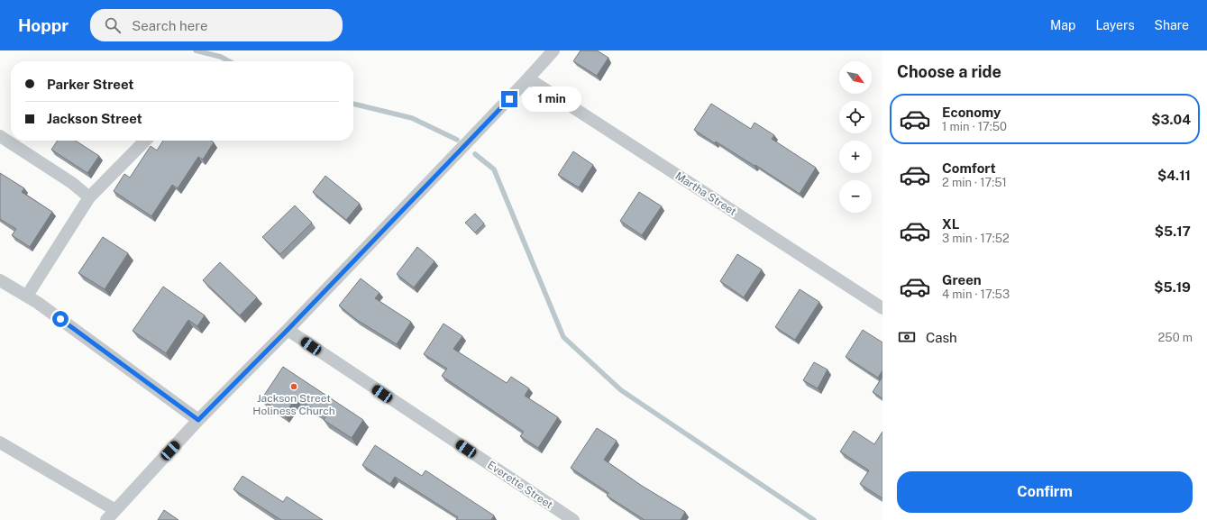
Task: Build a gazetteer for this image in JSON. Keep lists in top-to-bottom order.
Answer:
{
  "streets": {
    "street": ["Martha Street", "Everette Street"]
  },
  "places": ["Jackson Street Holiness Church"],
  "north": "bottom right",
  "page": {
    "header": "Hoppr",
    "search": "Search here",
    "nav": ["Map", "Layers", "Share"],
    "heading": "Choose a ride",
    "map_buttons": ["+", "−"],
    "banner": ["Parker Street", "Jackson Street"],
    "bubble": "1 min",
    "list": [
      {
        "name": "Economy",
        "note": "1 min · 17:50",
        "value": "$3.04"
      },
      {
        "name": "Comfort",
        "note": "2 min · 17:51",
        "value": "$4.11"
      },
      {
        "name": "XL",
        "note": "3 min · 17:52",
        "value": "$5.17"
      },
      {
        "name": "Green",
        "note": "4 min · 17:53",
        "value": "$5.19"
      }
    ],
    "pay": ["Cash", "250 m"],
    "buttons": "Confirm"
  }
}
